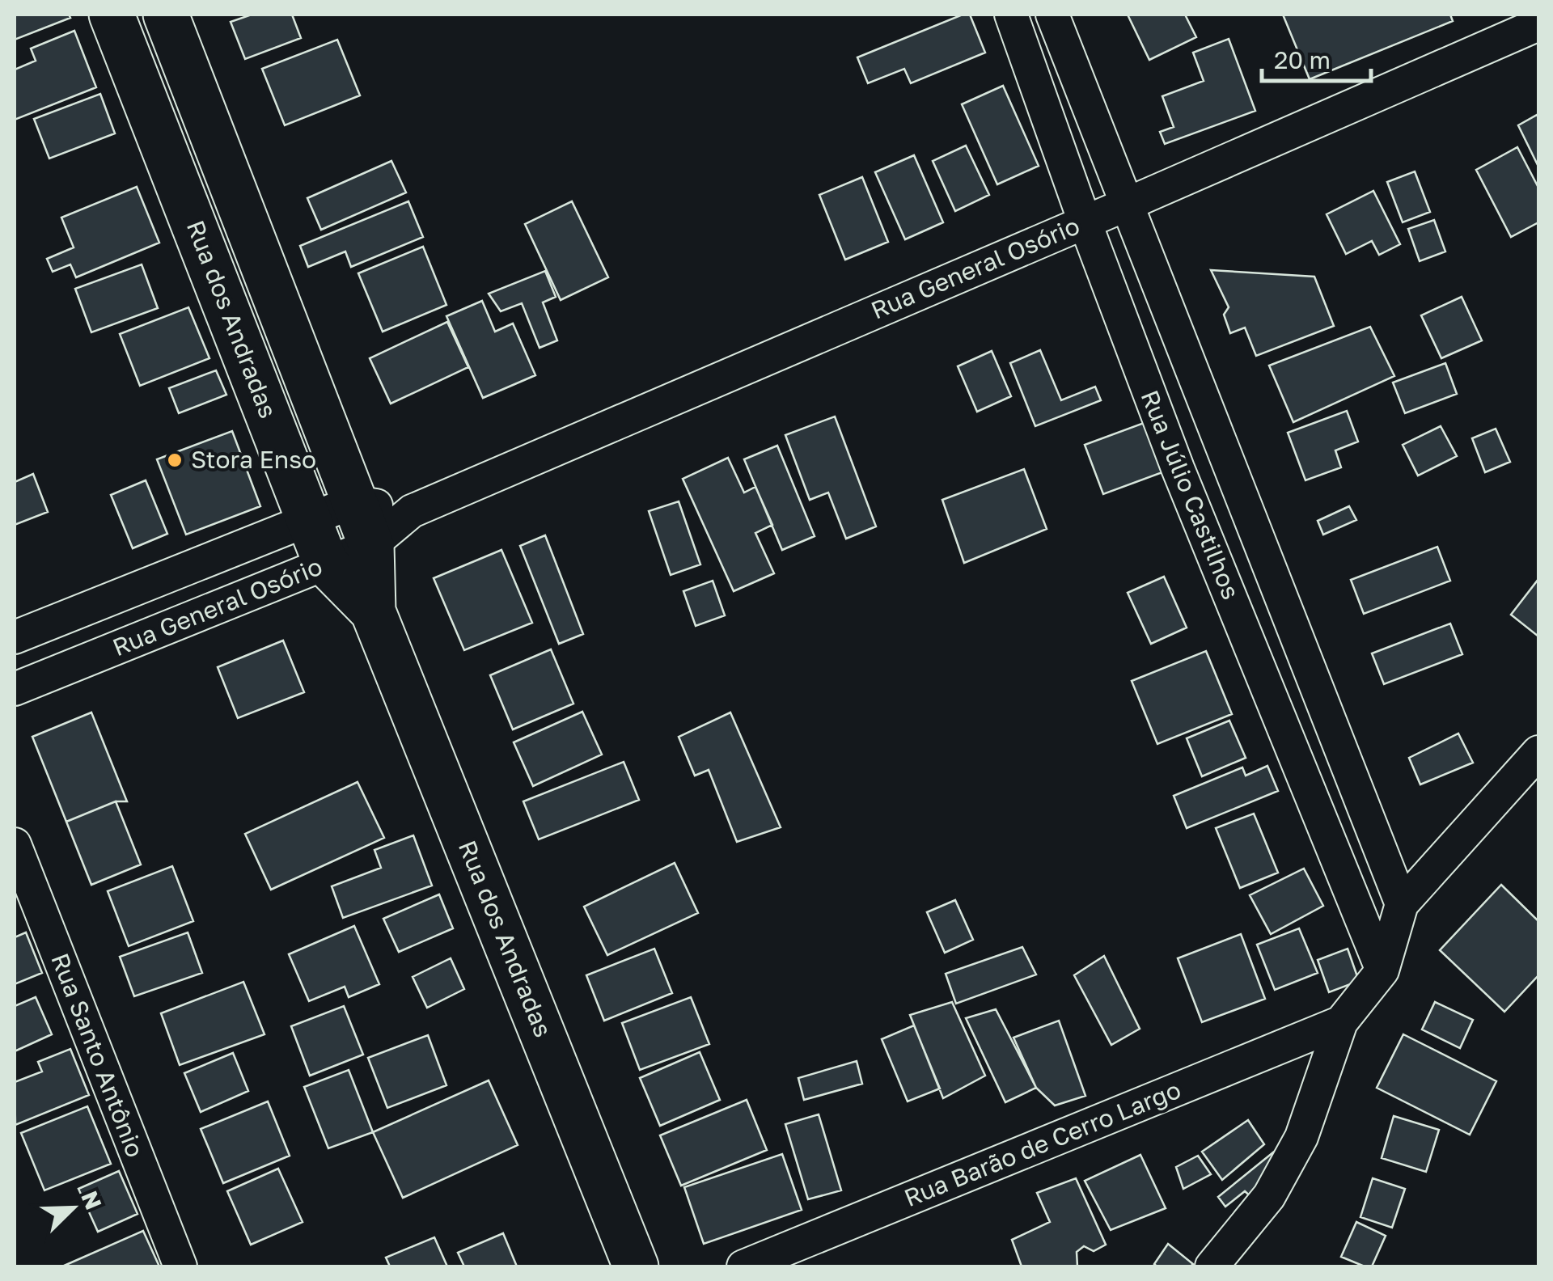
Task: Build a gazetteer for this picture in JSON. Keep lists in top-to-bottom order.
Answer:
{
  "streets": {
    "street": [
      "Rua General Osório",
      "Rua dos Andradas",
      "Rua Júlio Castilhos",
      "Rua Santo Antônio",
      "Rua Barão de Cerro Largo"
    ]
  },
  "crossings": [
    ["Rua General Osório", "Rua dos Andradas"],
    ["Rua General Osório", "Rua Júlio Castilhos"]
  ],
  "places": ["Stora Enso"],
  "scale_bar": "20 m",
  "north": "top right"
}
